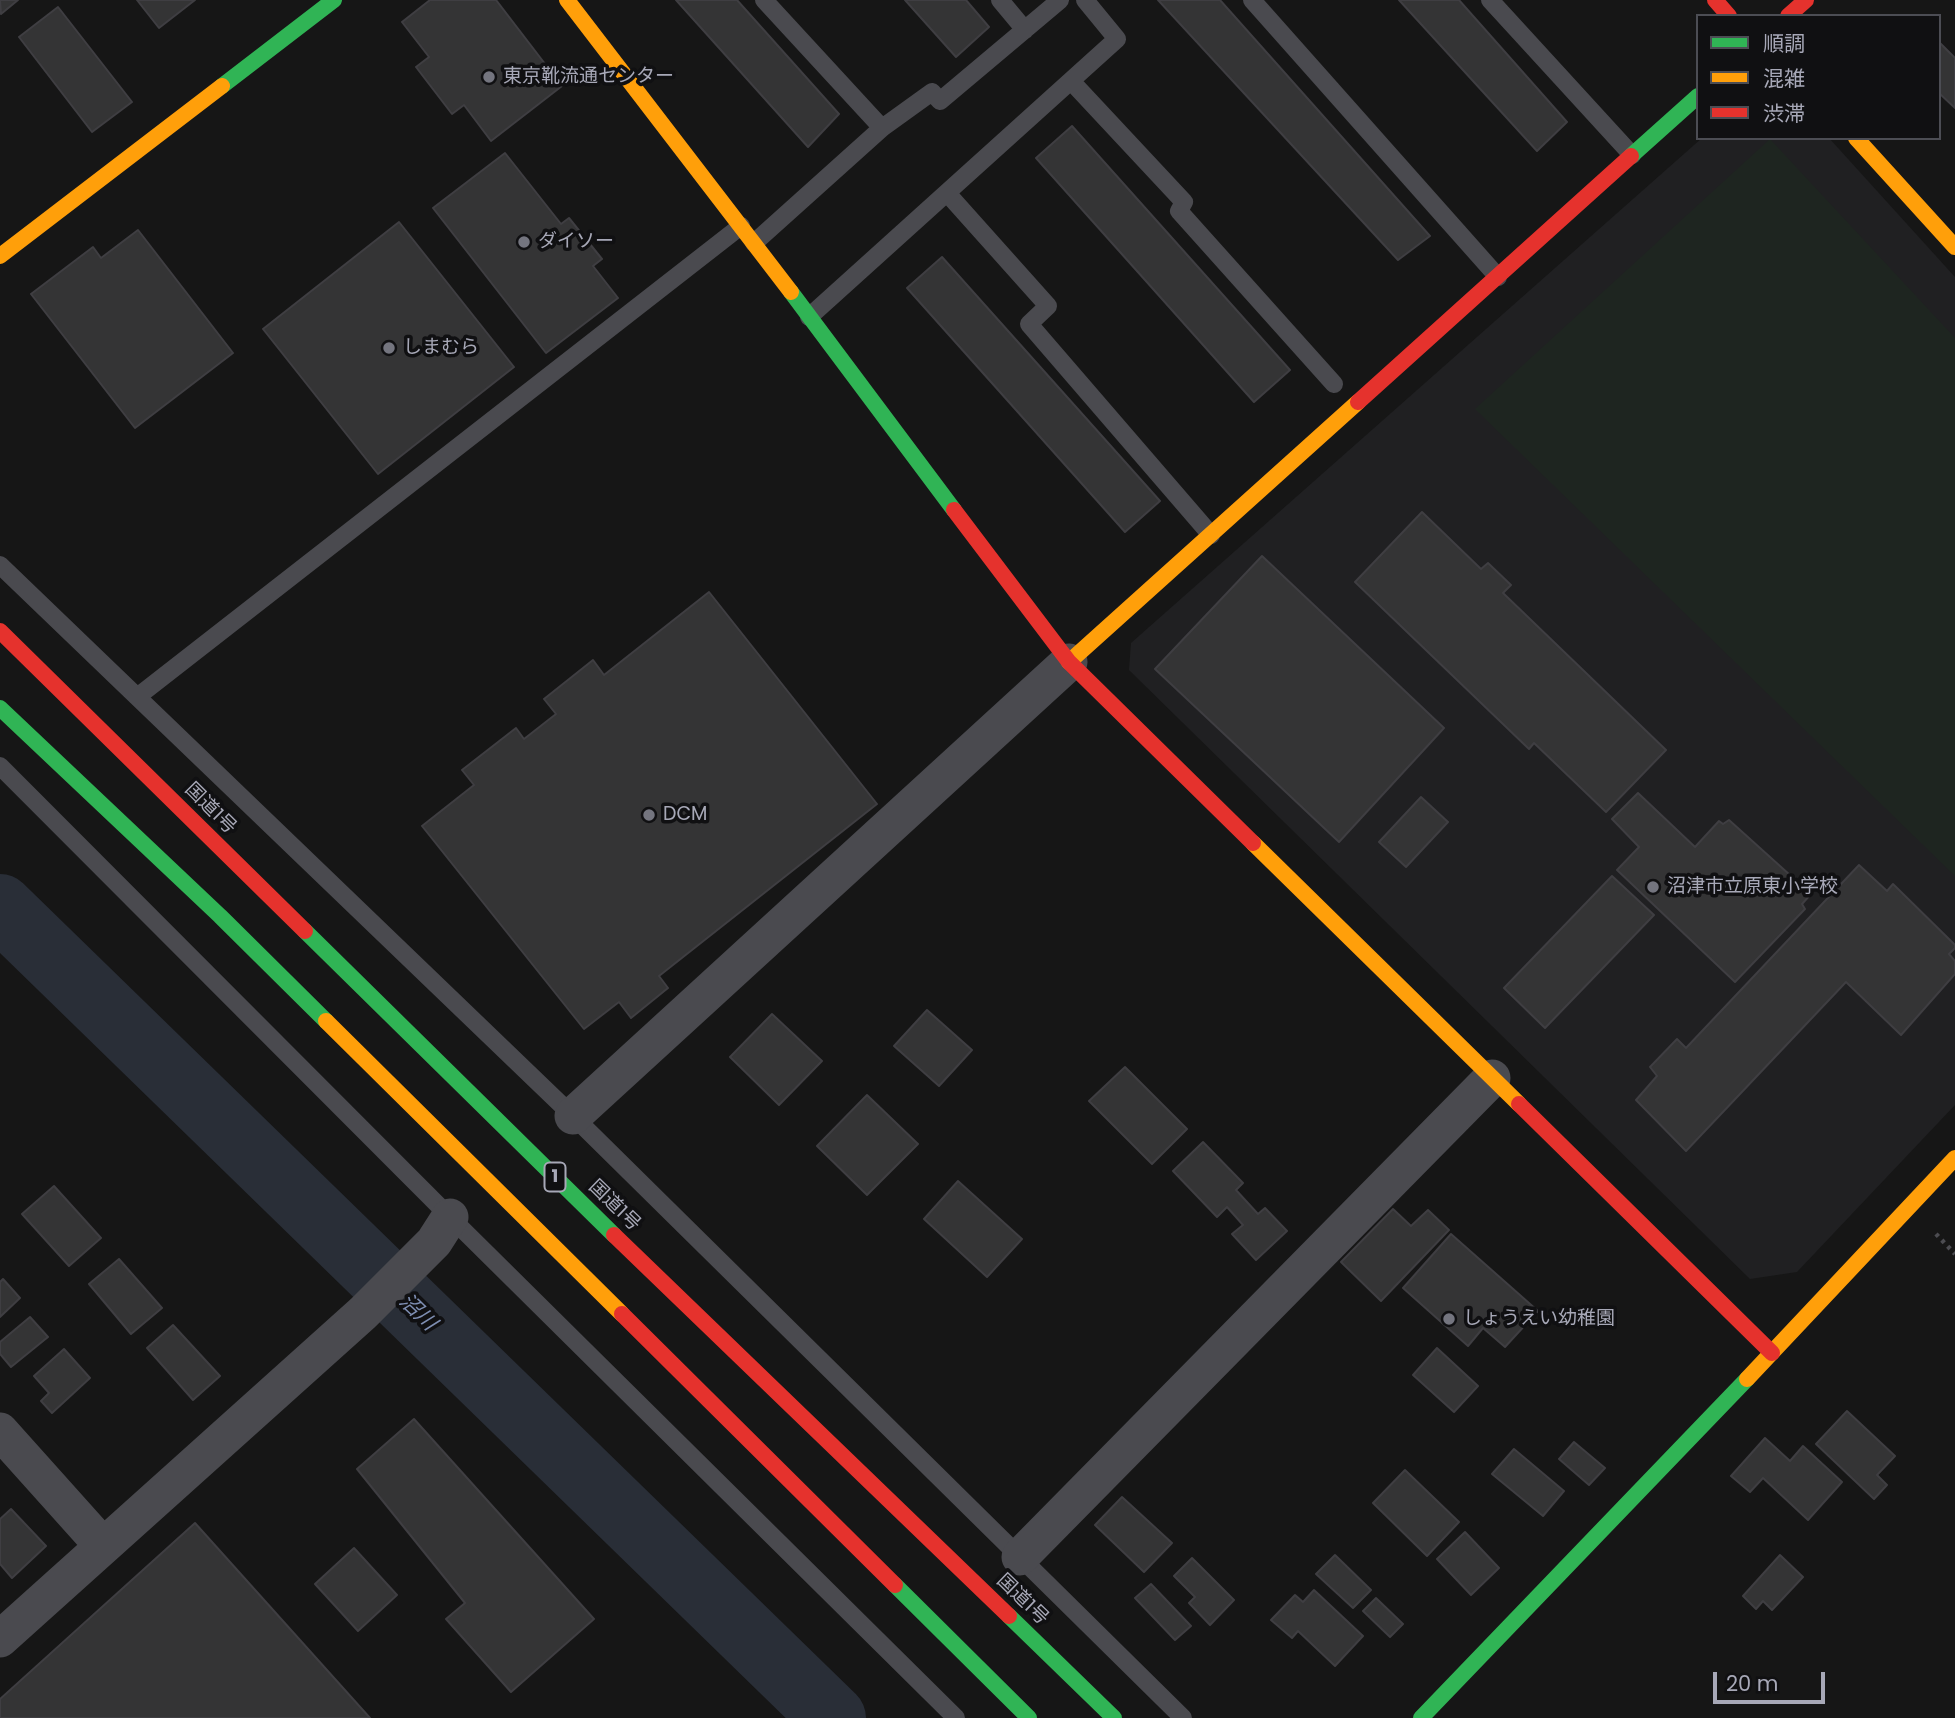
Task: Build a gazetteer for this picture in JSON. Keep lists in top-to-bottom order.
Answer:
{
  "streets": {
    "main road": ["国道1号", "1"]
  },
  "water": ["沼川"],
  "places": [
    "東京靴流通センター",
    "ダイソー",
    "しまむら",
    "DCM",
    "沼津市立原東小学校",
    "しょうえい幼稚園"
  ],
  "legend": ["順調", "混雑", "渋滞"],
  "scale_bar": "20 m"
}
